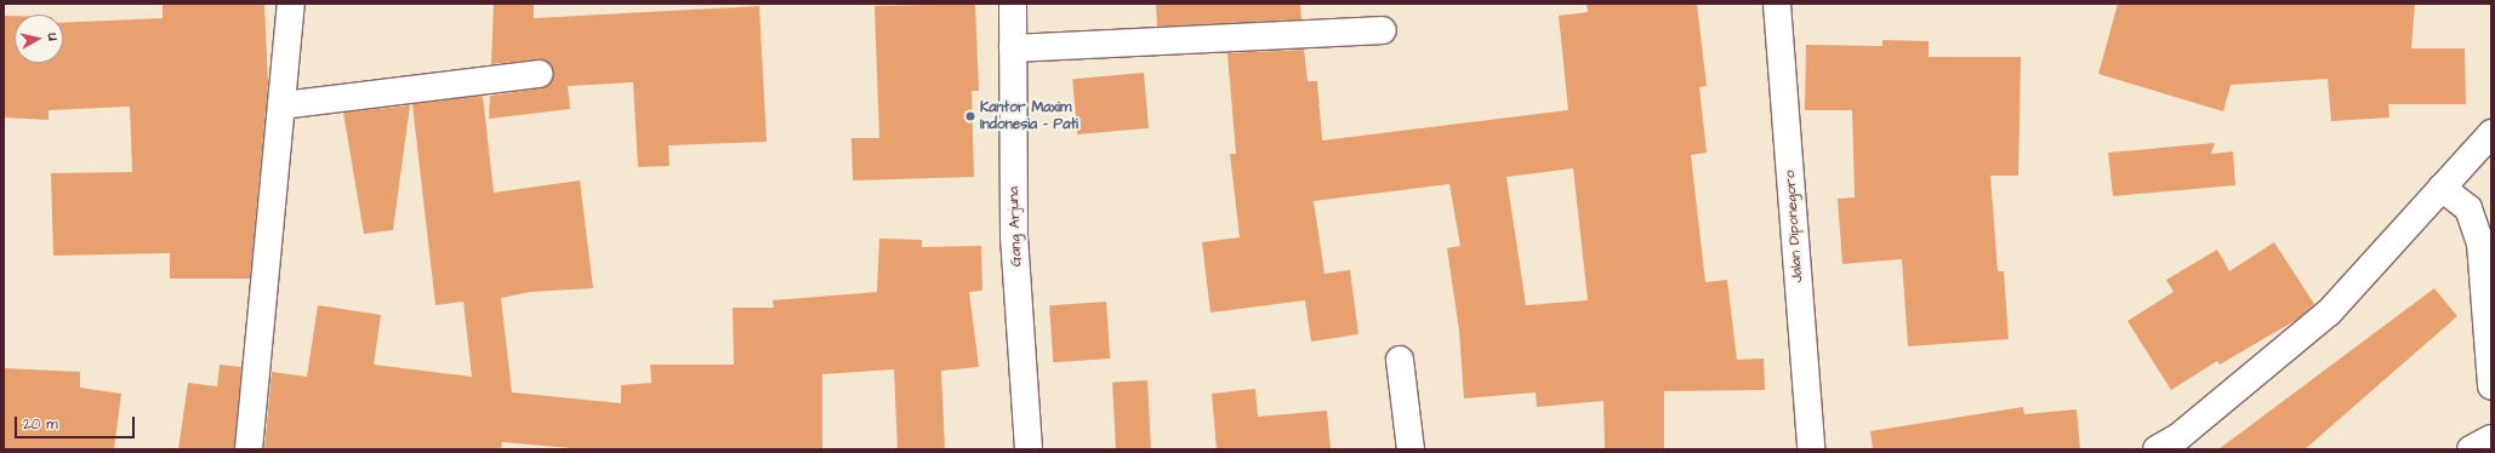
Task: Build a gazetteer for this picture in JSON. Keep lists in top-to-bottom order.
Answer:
{
  "streets": {
    "street": ["Gang Arjuna", "Jalan Diponegoro"]
  },
  "places": ["Kantor Maxim Indonesia - Pati"],
  "scale_bar": "20 m",
  "north": "right"
}
